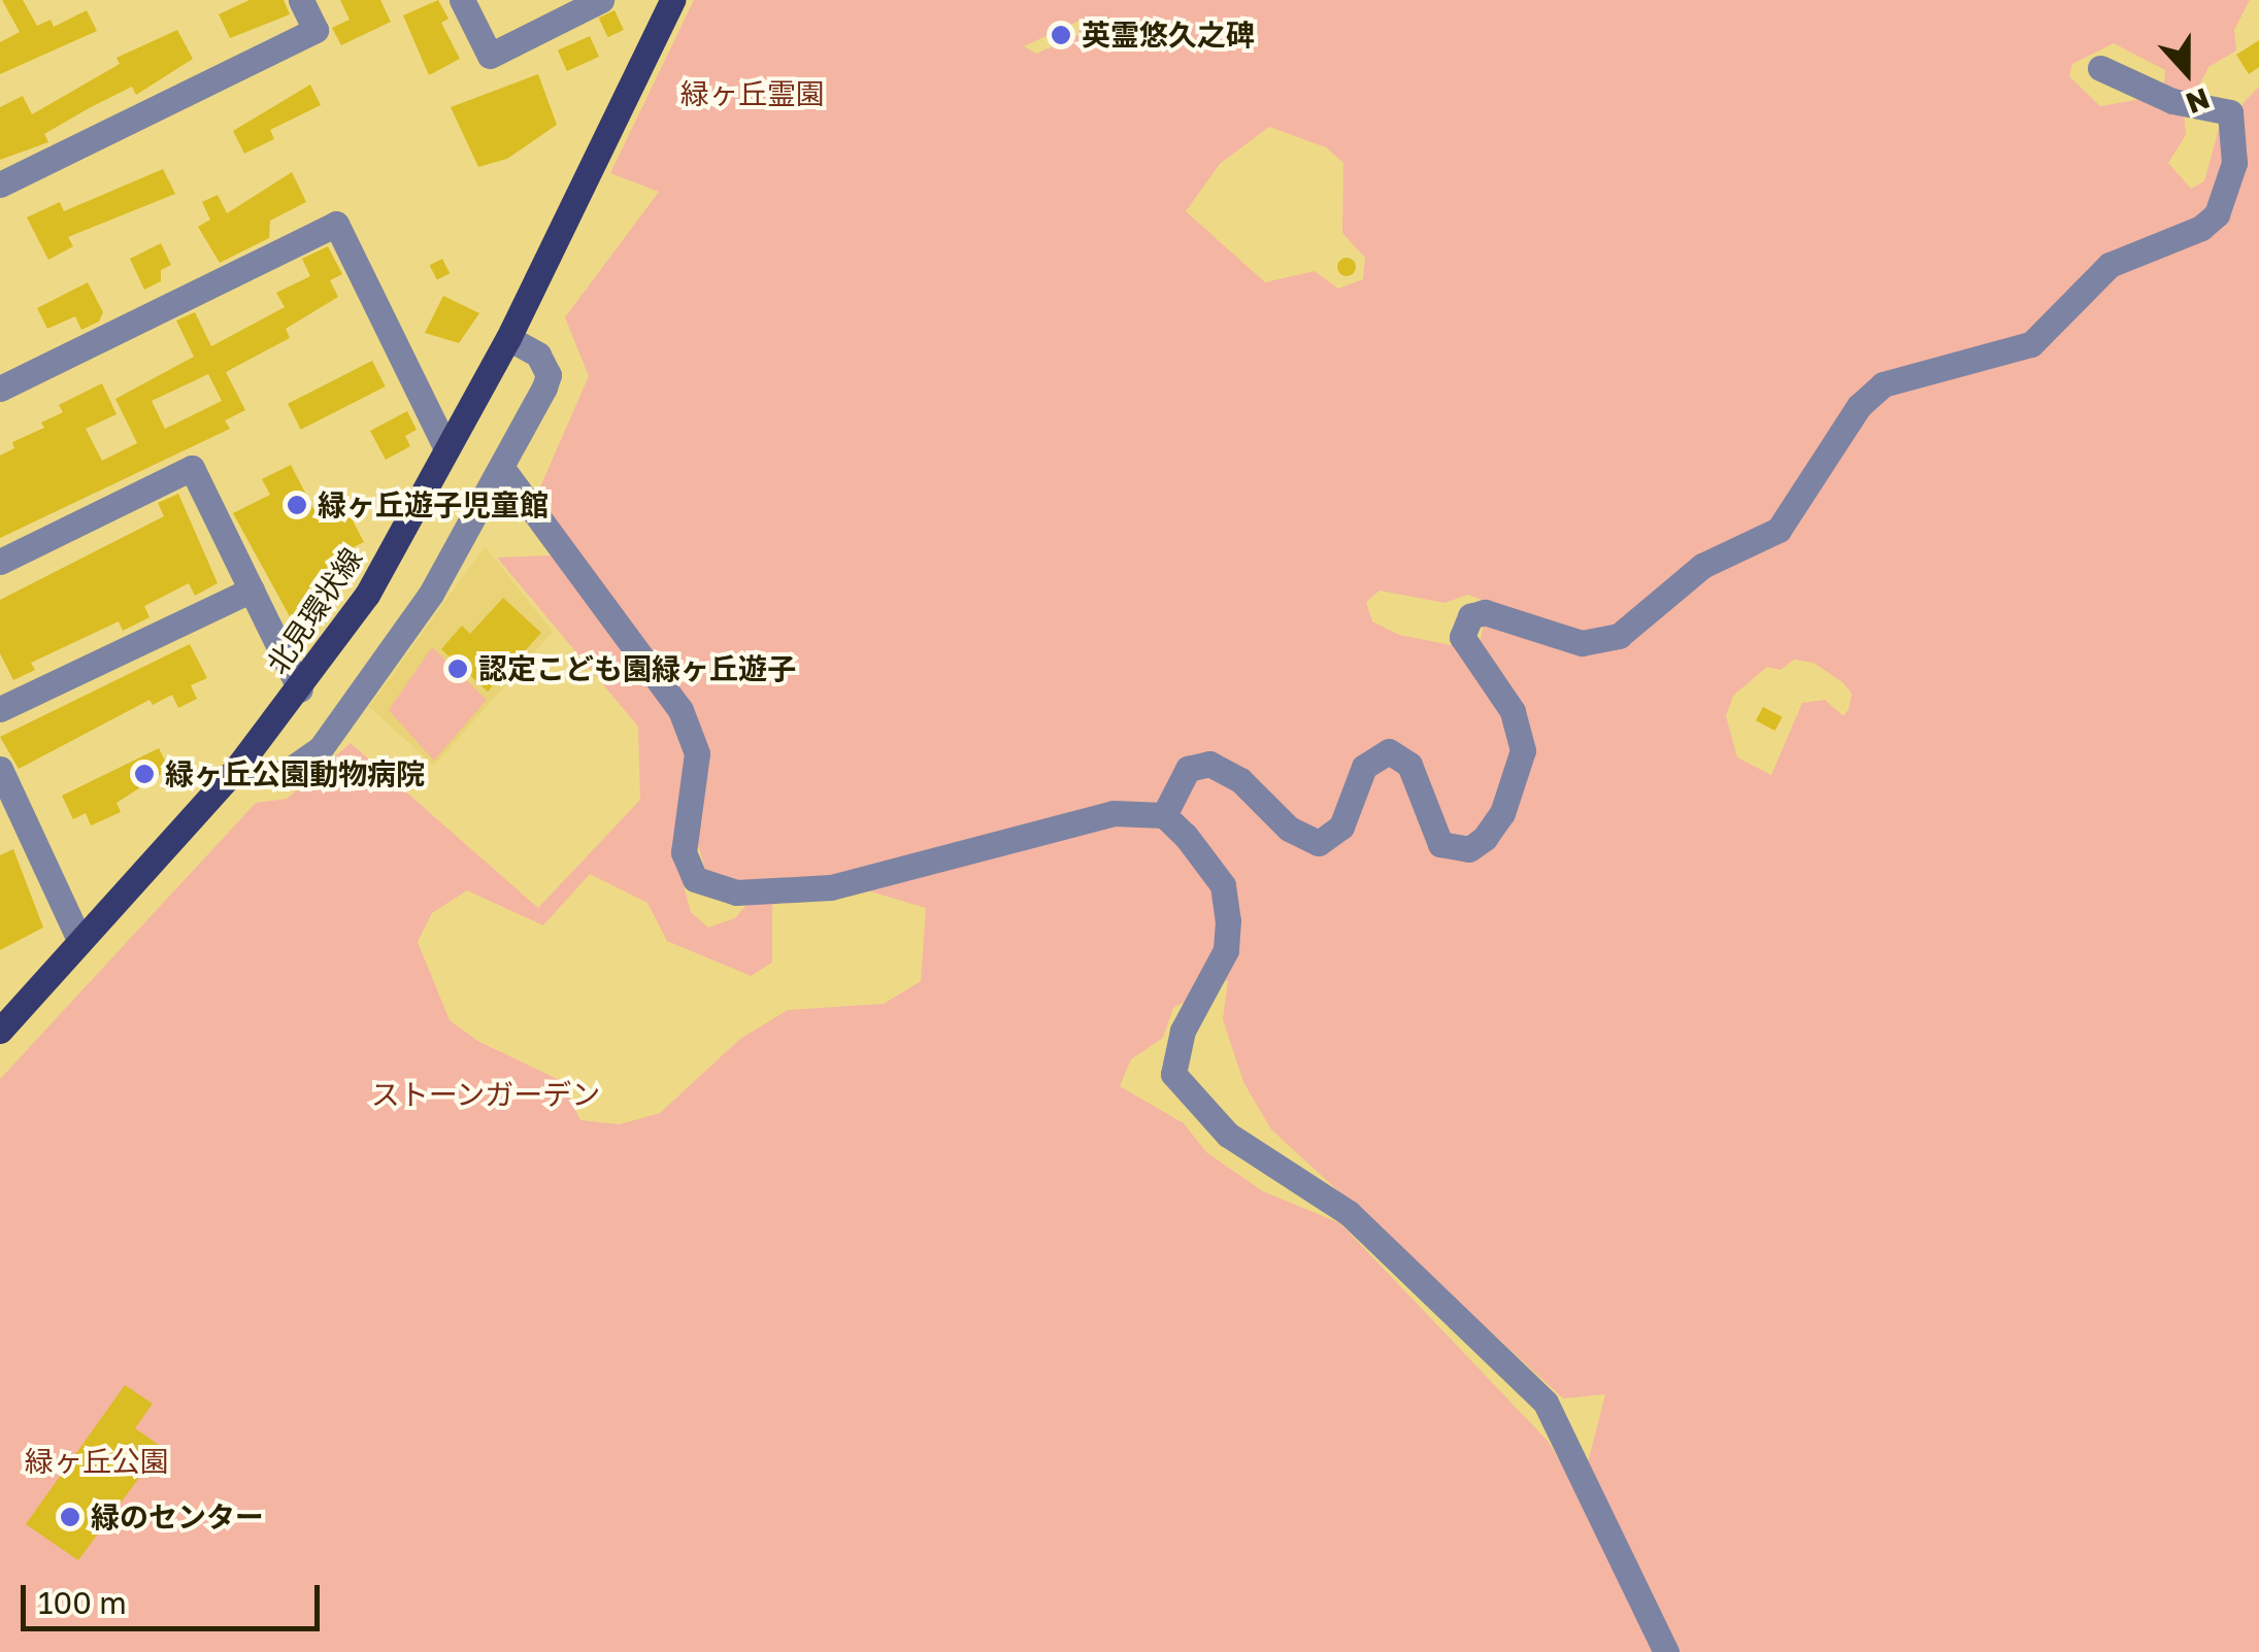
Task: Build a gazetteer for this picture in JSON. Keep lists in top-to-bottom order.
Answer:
{
  "streets": {
    "main road": ["北見環状線"]
  },
  "parks": ["緑ヶ丘霊園", "ストーンガーデン", "緑ヶ丘公園"],
  "places": [
    "英霊悠久之碑",
    "緑ヶ丘遊子児童館",
    "認定こども園緑ヶ丘遊子",
    "緑ヶ丘公園動物病院",
    "緑のセンター"
  ],
  "scale_bar": "100 m",
  "north": "bottom"
}
